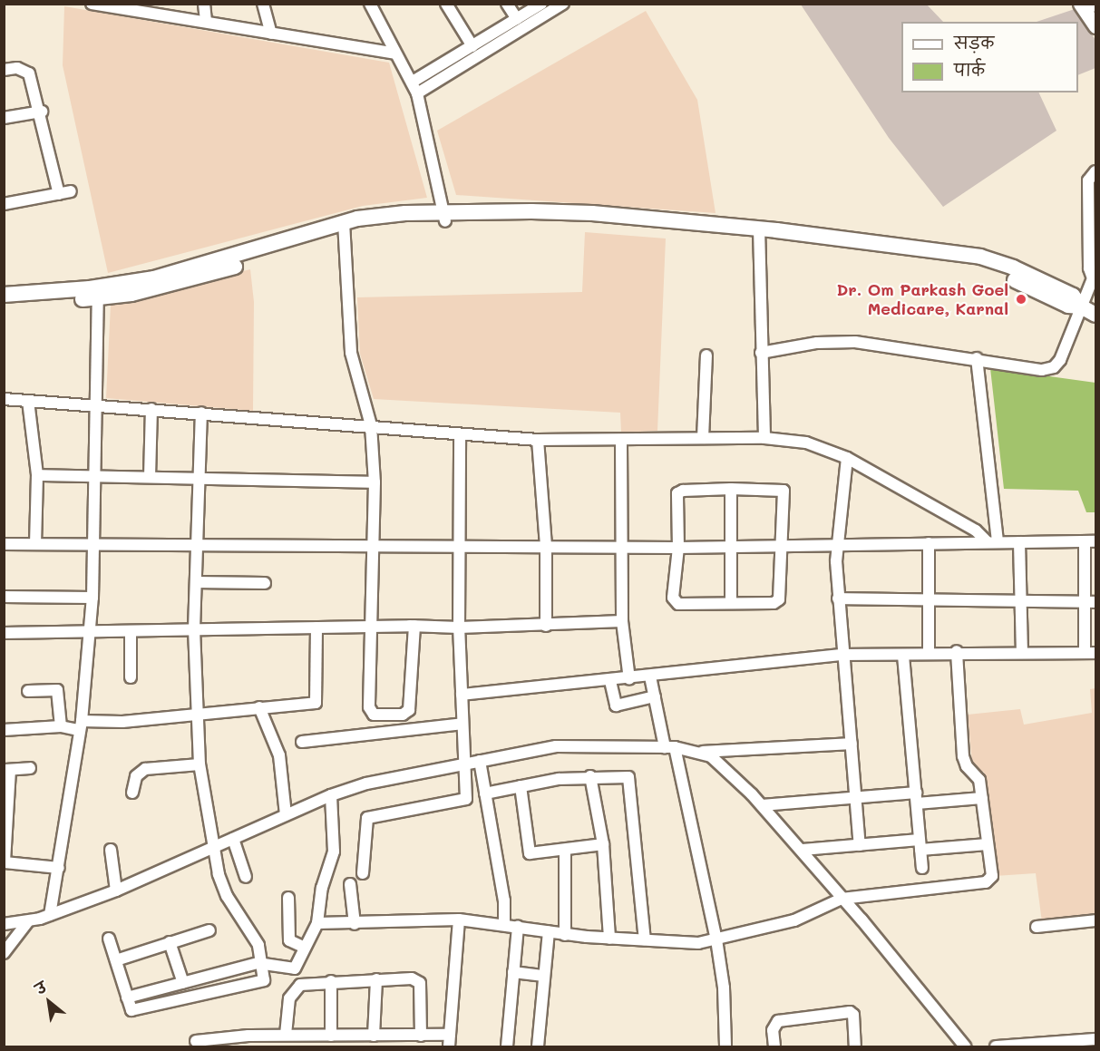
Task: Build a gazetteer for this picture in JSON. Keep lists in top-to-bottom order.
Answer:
{
  "places": ["Dr. Om Parkash Goel Medicare, Karnal"],
  "legend": ["सड़क", "पार्क"],
  "north": "top left"
}
